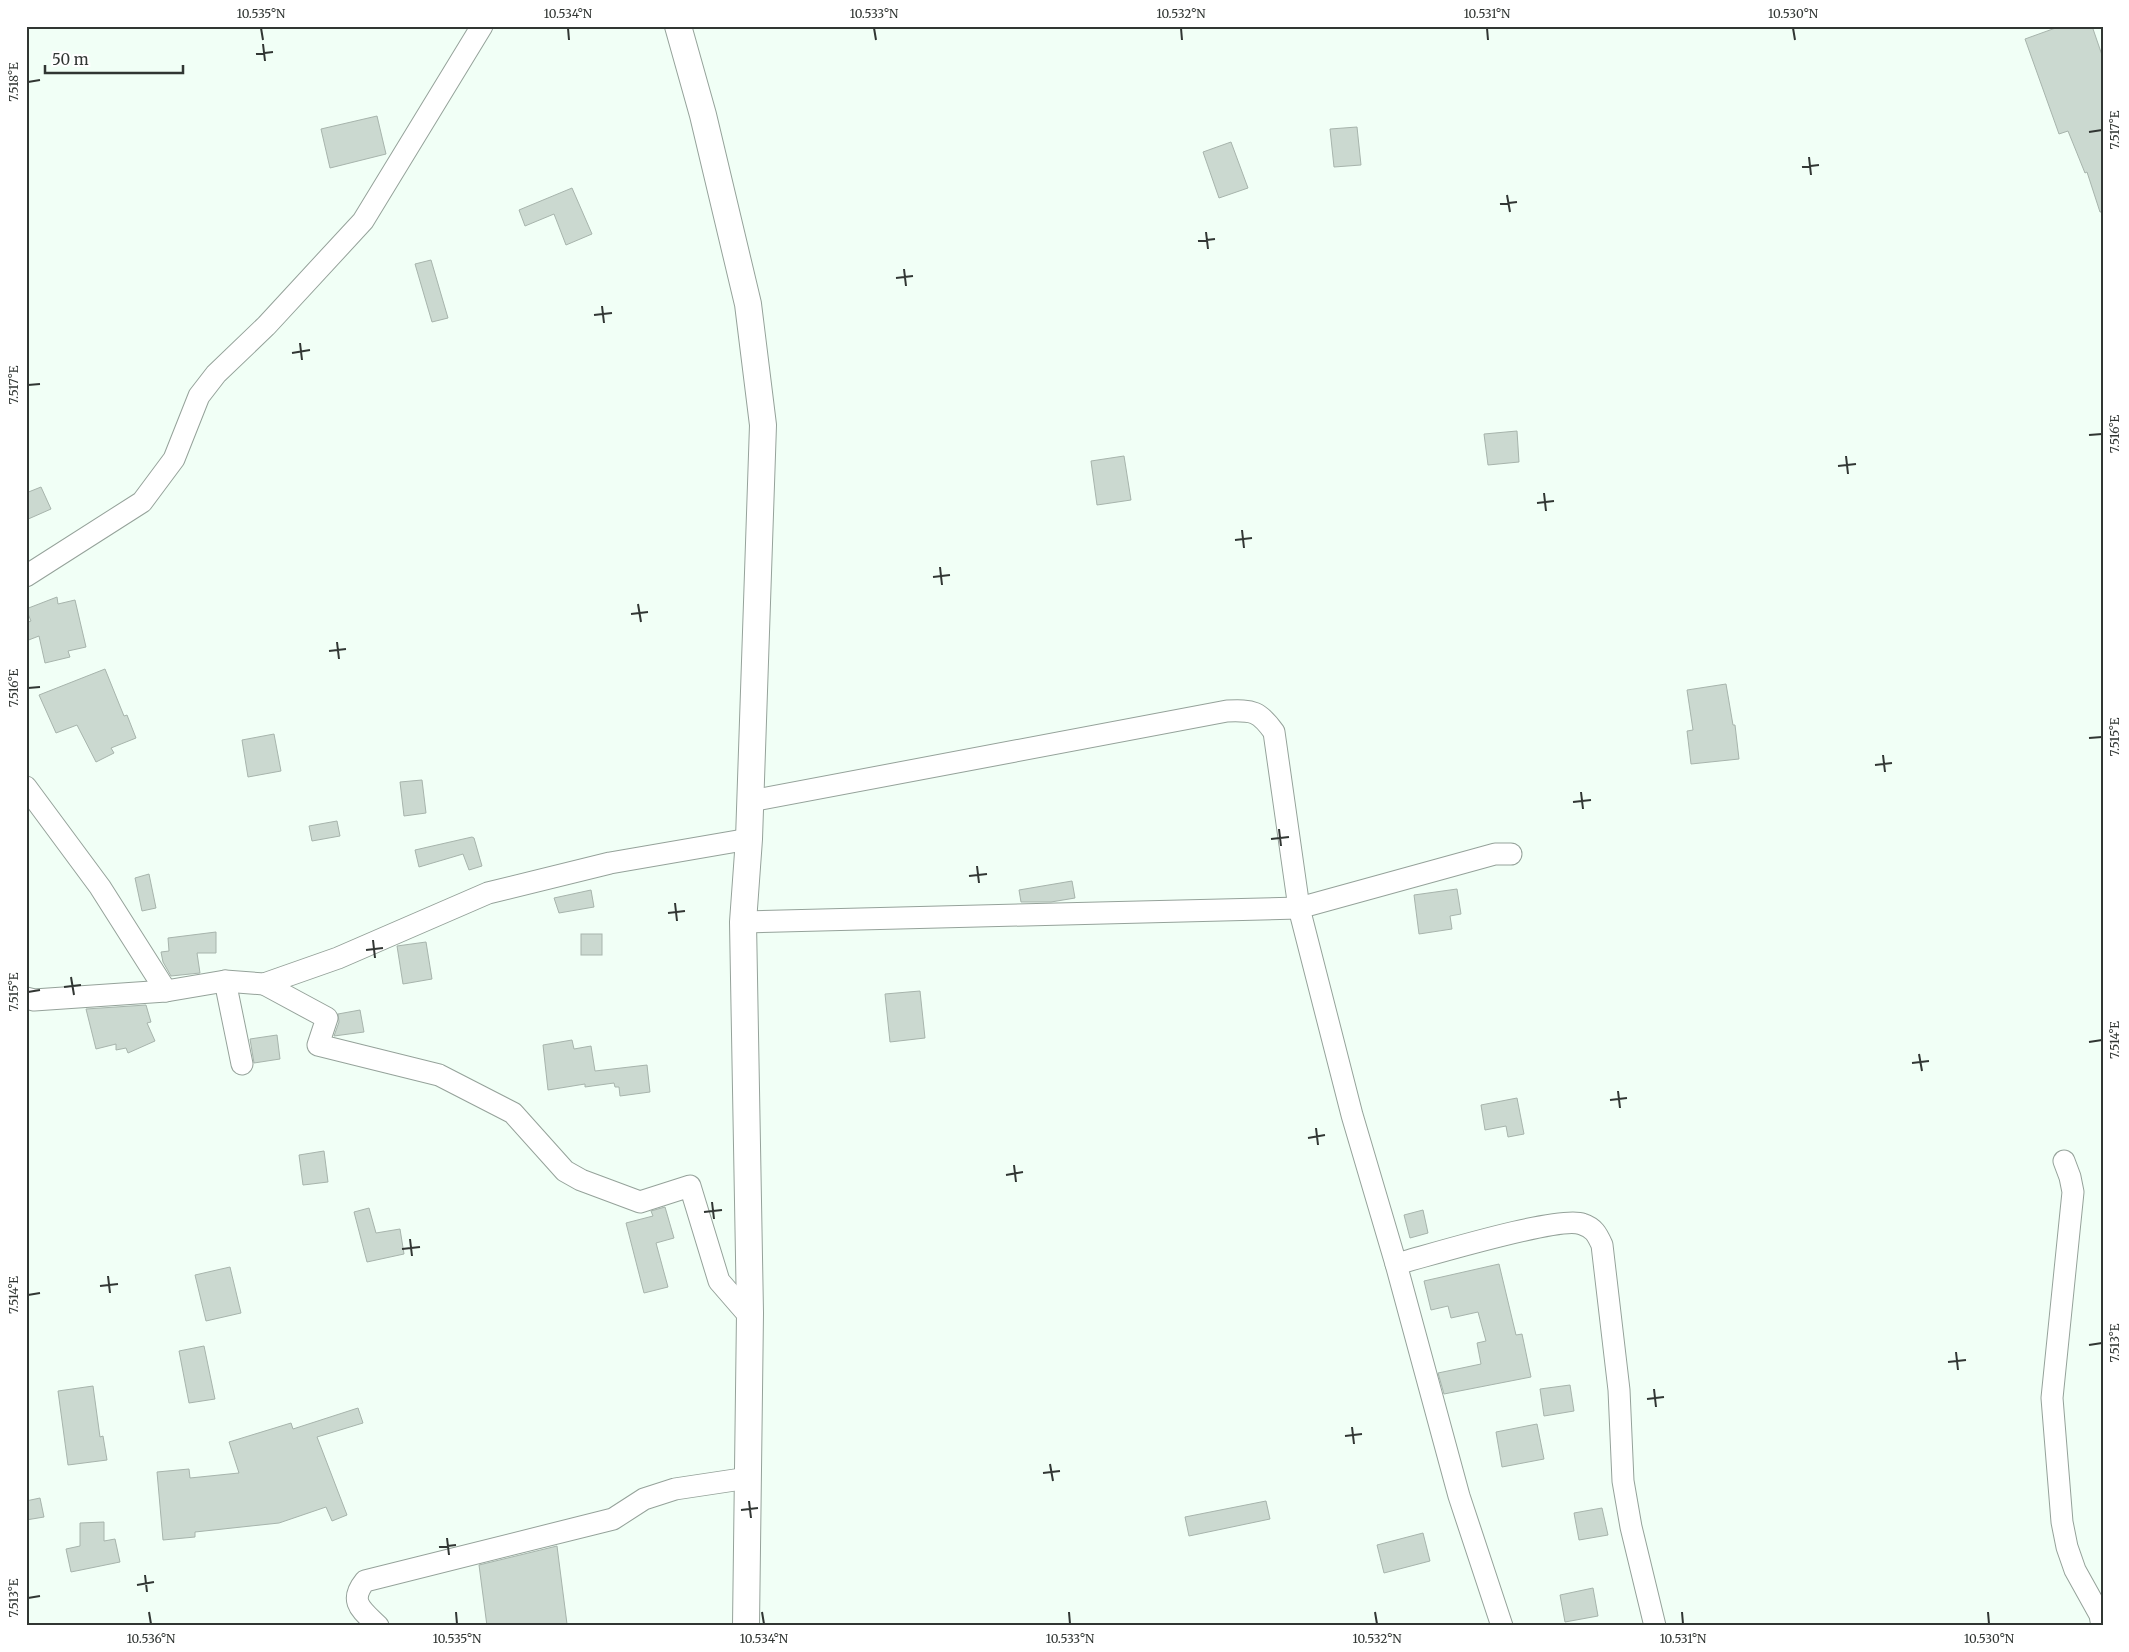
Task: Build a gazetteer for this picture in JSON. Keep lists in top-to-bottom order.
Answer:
{
  "scale_bar": "50 m",
  "coordinates": [
    "10.535°N",
    "10.534°N",
    "10.533°N",
    "10.532°N",
    "10.531°N",
    "10.530°N",
    "7.518°E",
    "7.517°E",
    "7.516°E",
    "7.515°E",
    "7.514°E",
    "7.513°E",
    "10.536°N"
  ]
}
